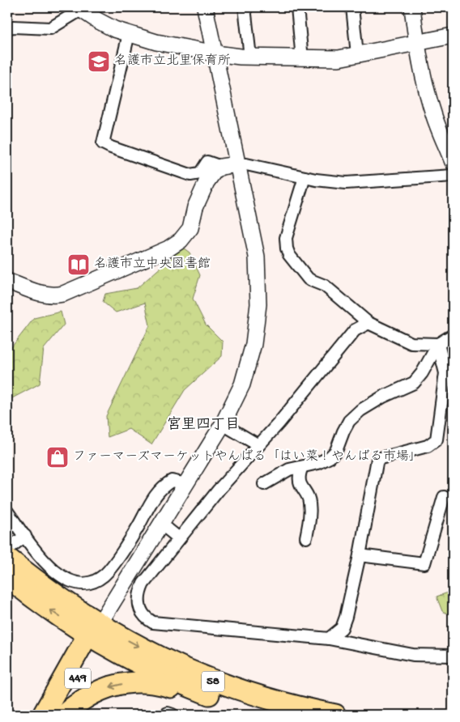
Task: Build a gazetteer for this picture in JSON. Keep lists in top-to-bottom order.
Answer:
{
  "streets": {
    "highway": ["449", "58"]
  },
  "crossings": [
    ["449", "58"]
  ],
  "districts": ["宮里四丁目"],
  "places": {
    "school or university": ["名護市立北里保育所"],
    "library": ["名護市立中央図書館"],
    "shop": ["ファーマーズマーケットやんばる「はい菜！やんばる市場」"]
  }
}
